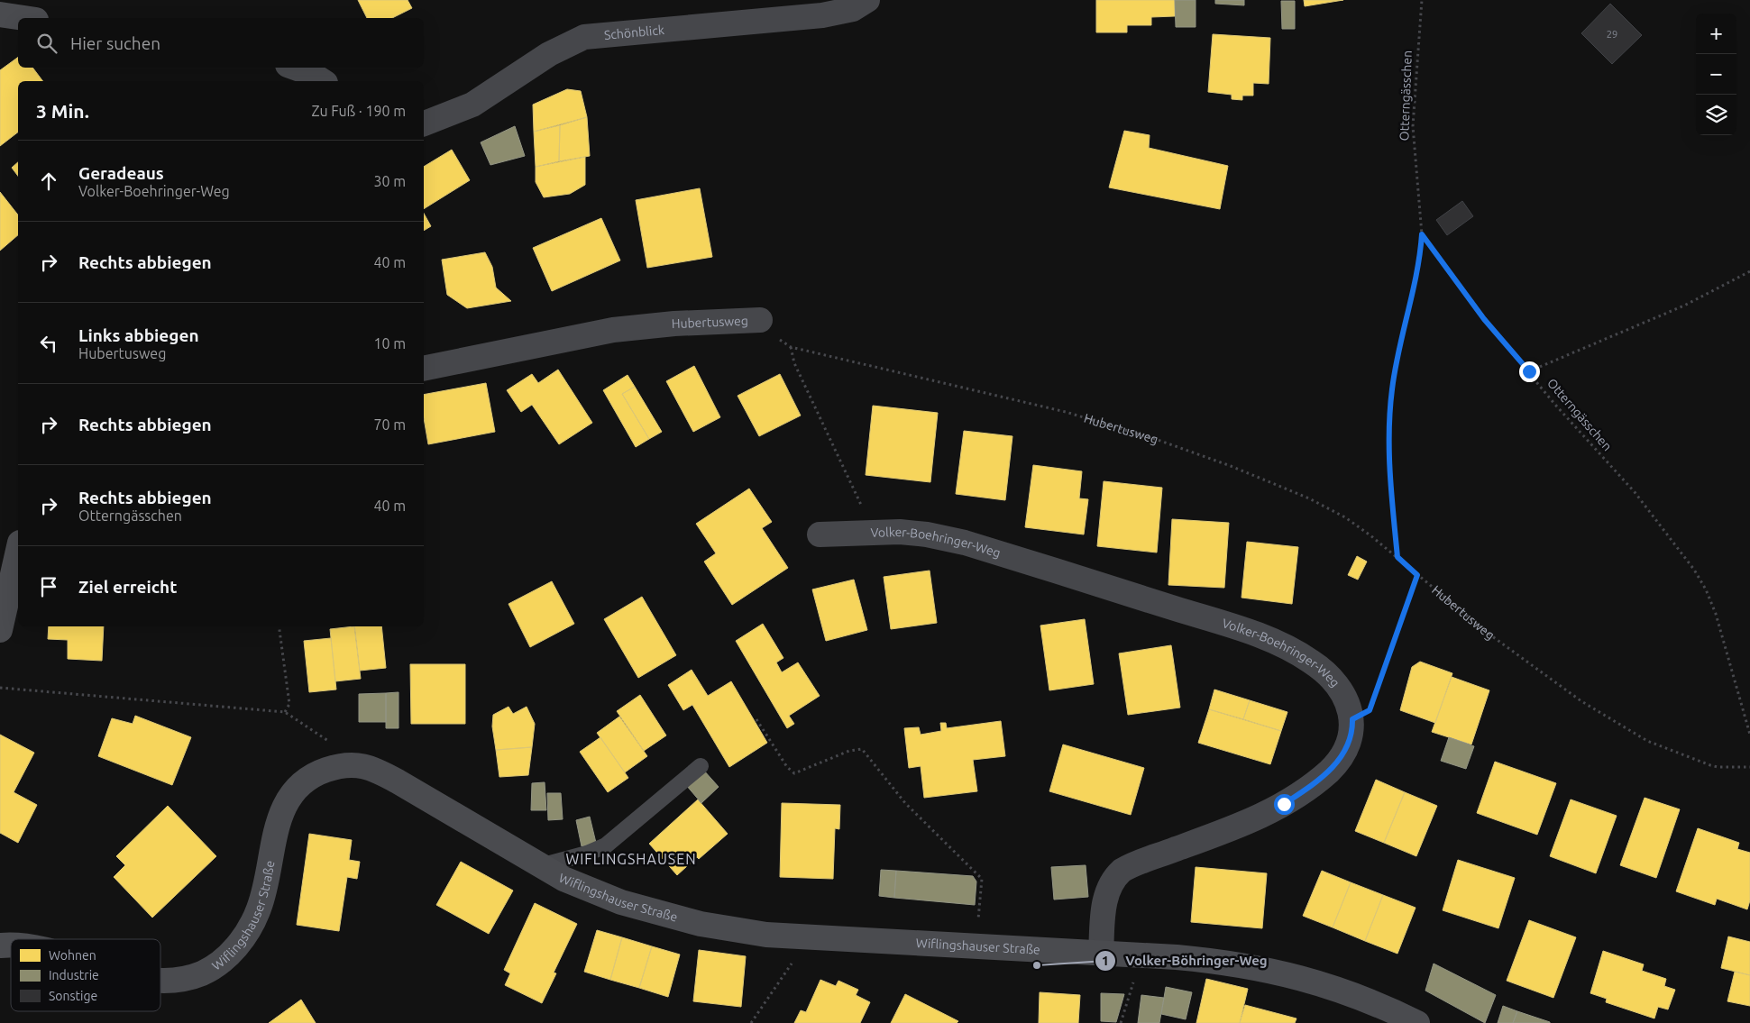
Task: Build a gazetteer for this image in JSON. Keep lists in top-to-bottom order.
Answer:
{
  "streets": {
    "street": [
      "Schönblick",
      "Hubertusweg",
      "Volker-Boehringer-Weg",
      "Wiflingshauser Straße"
    ],
    "path": ["Otterngässchen"]
  },
  "crossings": [
    ["Volker-Boehringer-Weg", "Wiflingshauser Straße"]
  ],
  "districts": ["WIFLINGSHAUSEN"],
  "places": ["Volker-Böhringer-Weg"],
  "house_numbers": ["29"],
  "legend": ["Wohnen", "Industrie", "Sonstige"],
  "page": {
    "map_buttons": ["+", "−"],
    "search": "Hier suchen",
    "heading": ["3 Min.", "Zu Fuß · 190 m"],
    "list": [
      ["Geradeaus", "Volker-Boehringer-Weg", "30 m"],
      ["Rechts abbiegen", "40 m"],
      ["Links abbiegen", "Hubertusweg", "10 m"],
      ["Rechts abbiegen", "70 m"],
      ["Rechts abbiegen", "Otterngässchen", "40 m"],
      "Ziel erreicht"
    ]
  }
}
